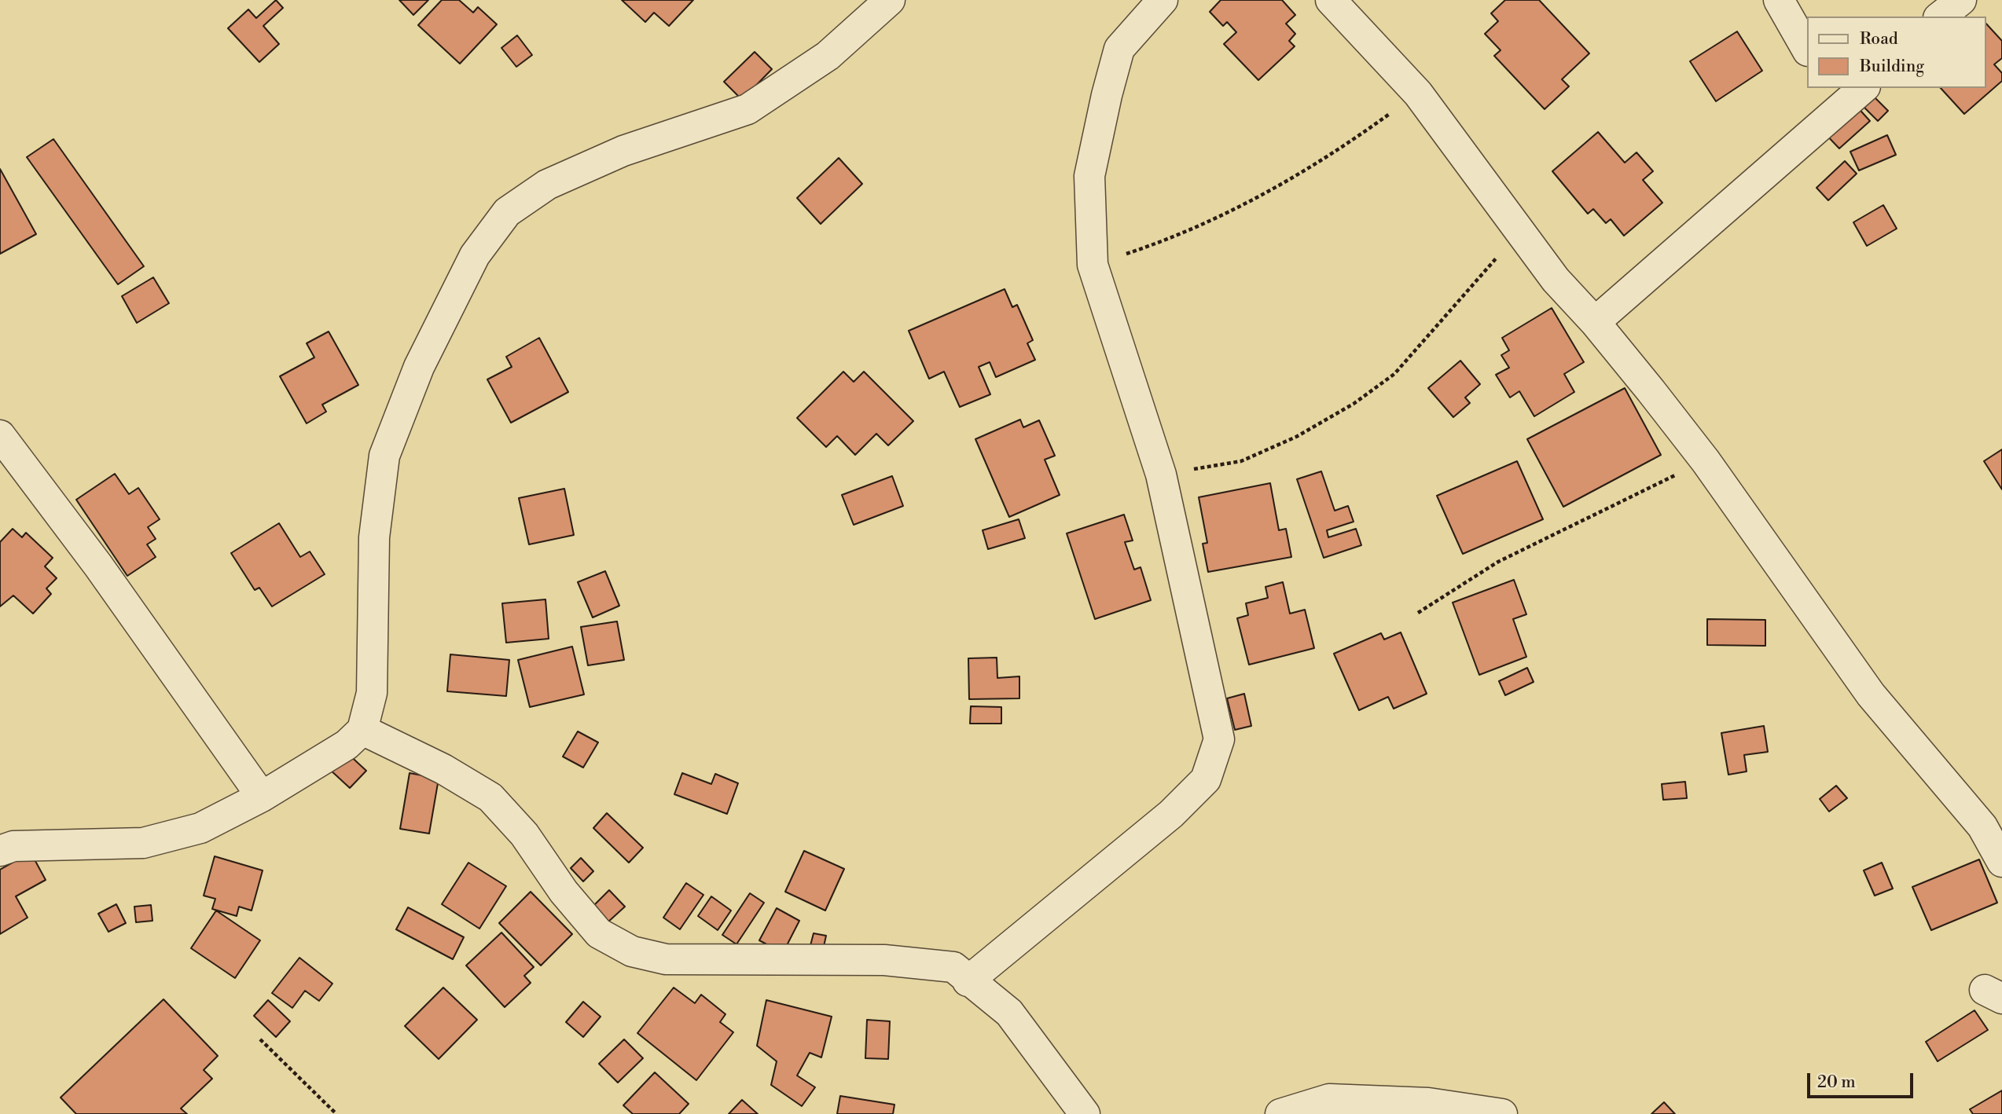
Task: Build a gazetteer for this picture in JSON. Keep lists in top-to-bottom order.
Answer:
{
  "legend": ["Road", "Building"],
  "scale_bar": "20 m"
}
